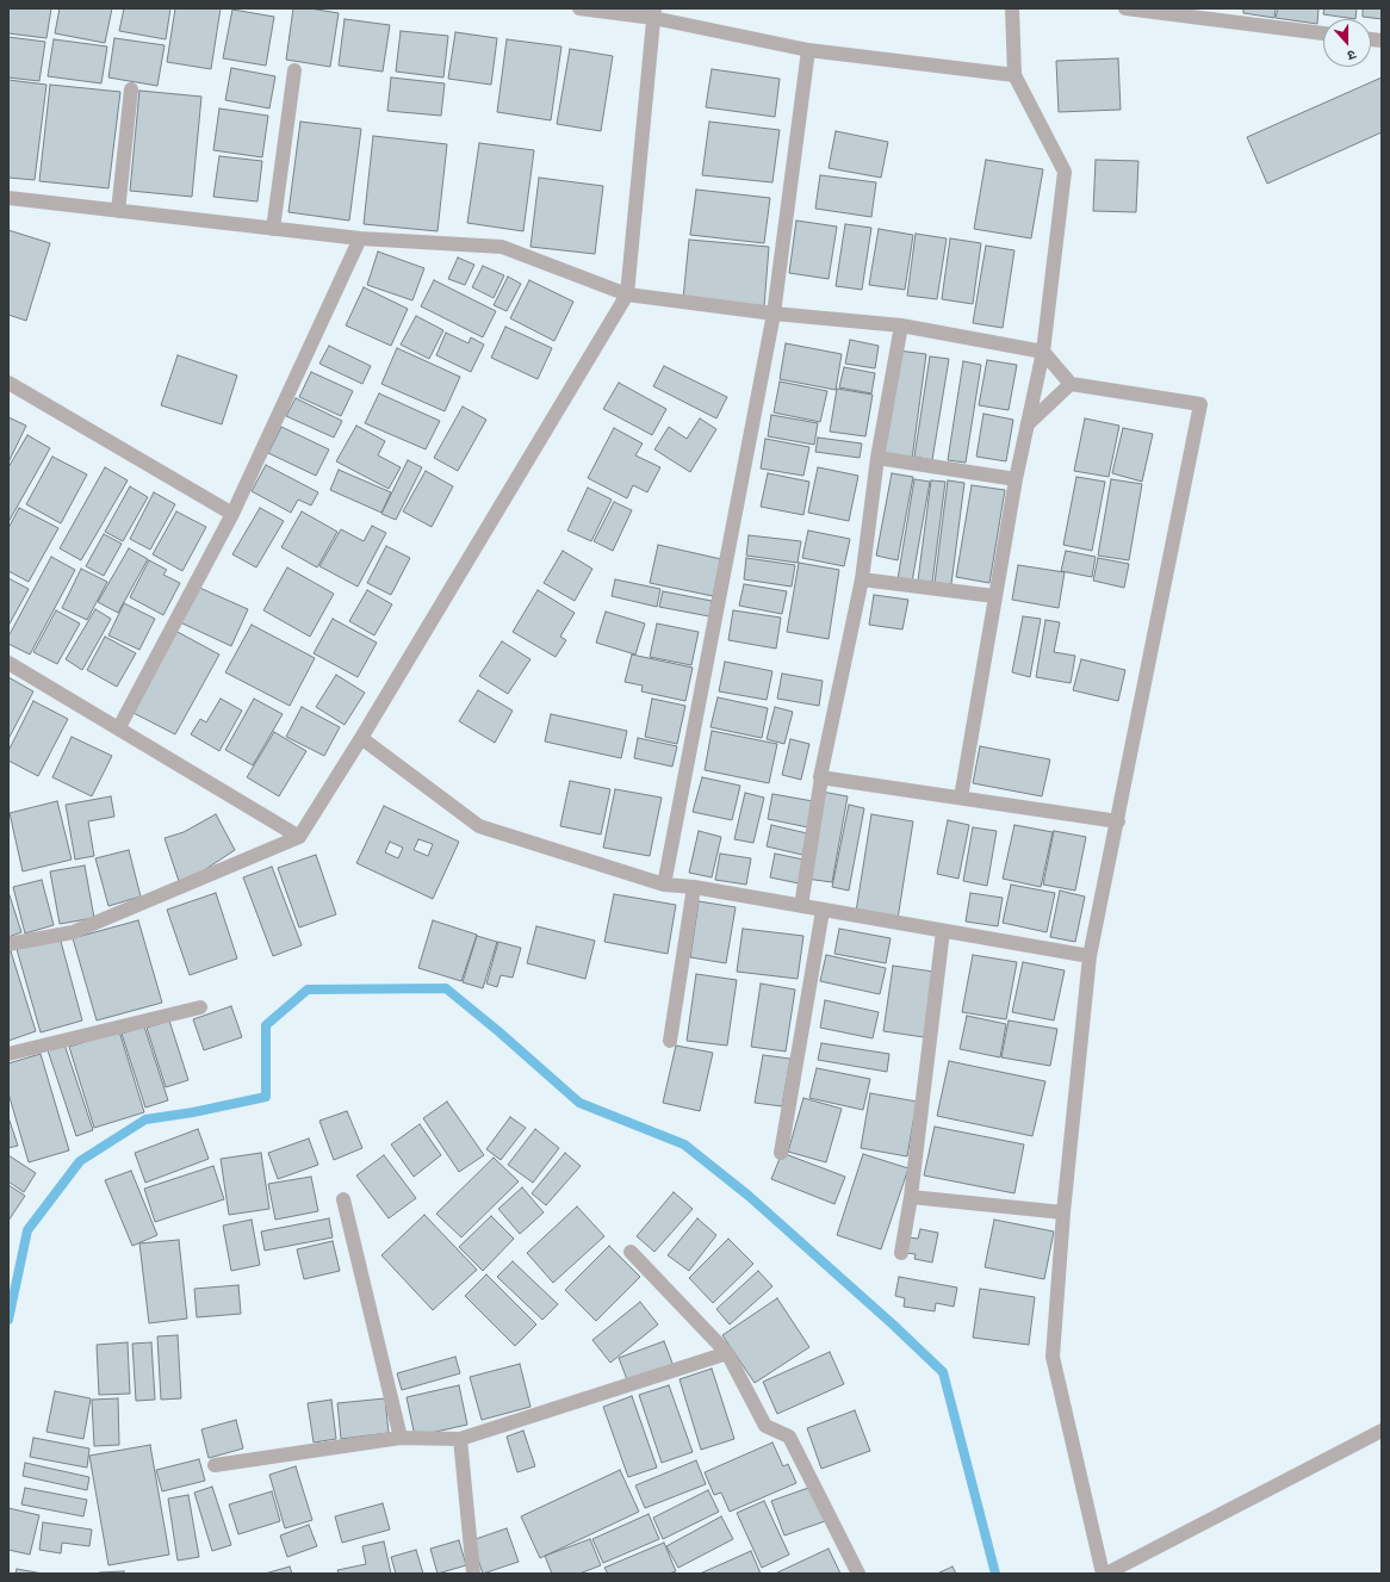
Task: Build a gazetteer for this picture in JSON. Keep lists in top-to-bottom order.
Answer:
{
  "north": "bottom"
}
